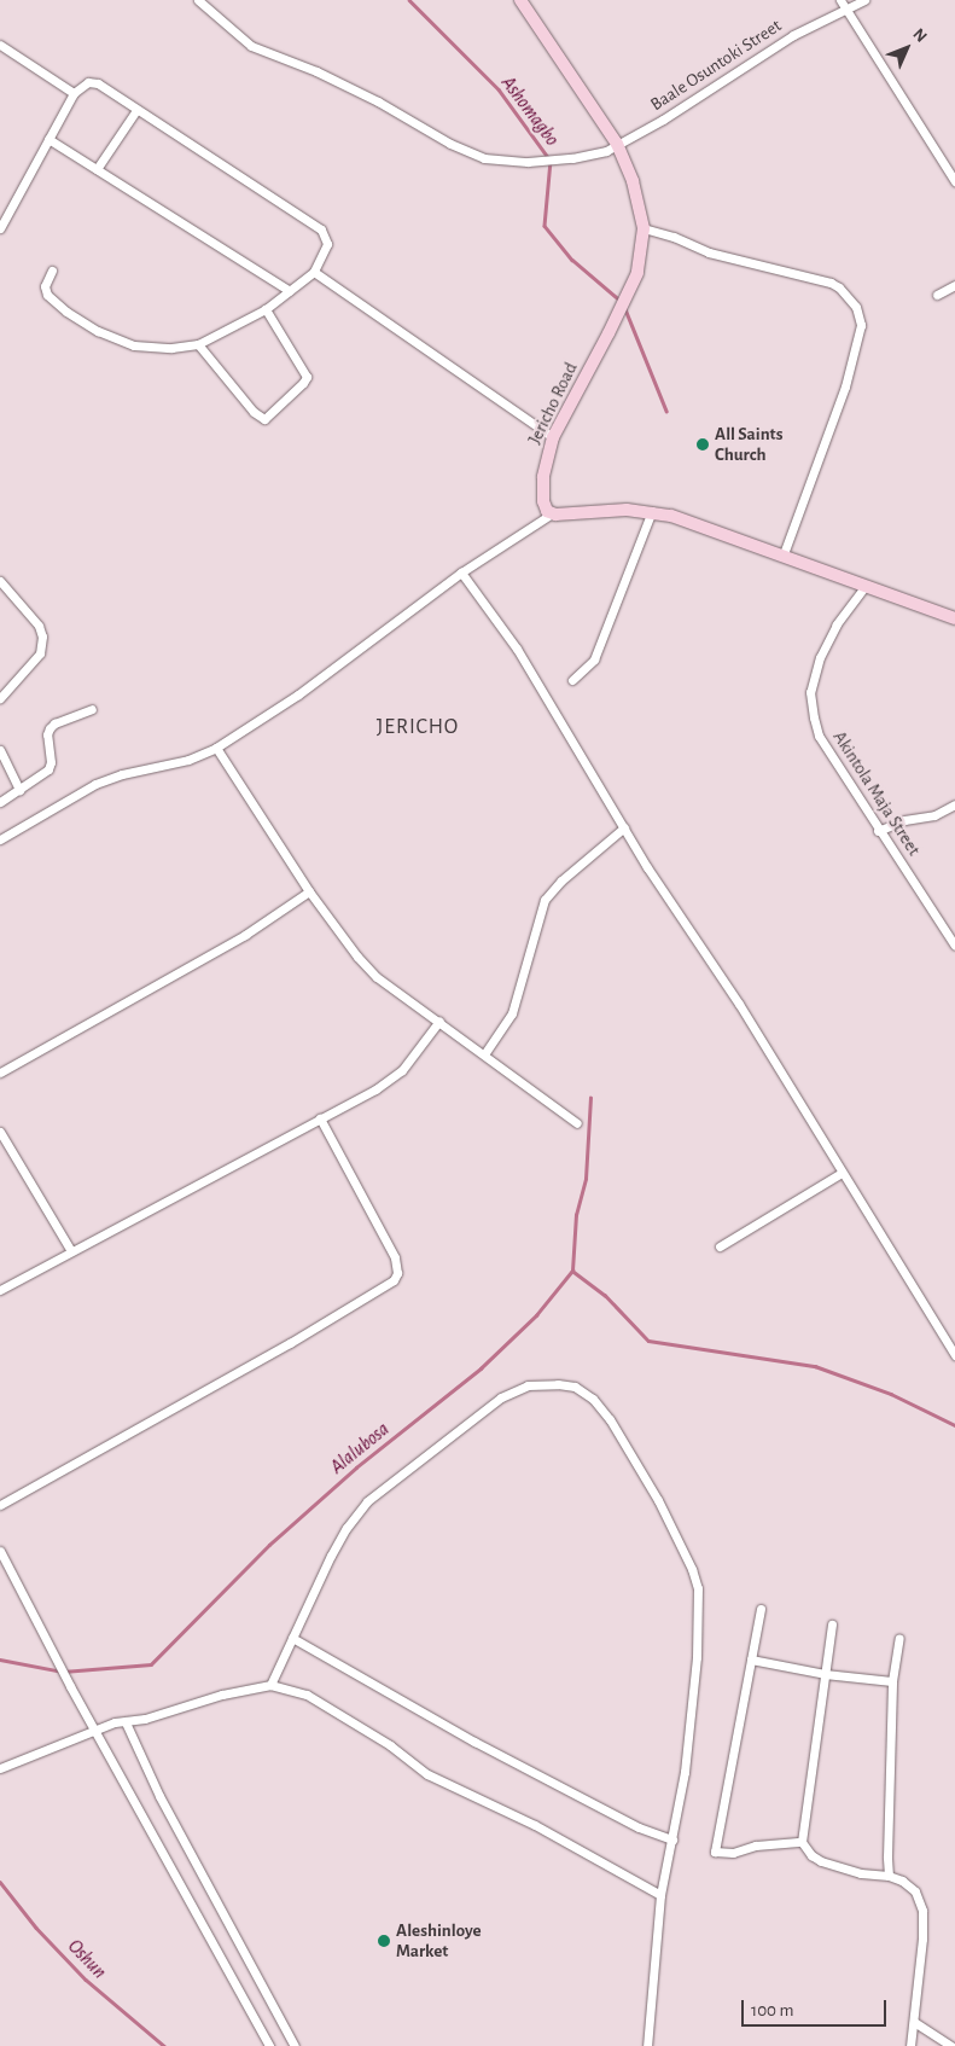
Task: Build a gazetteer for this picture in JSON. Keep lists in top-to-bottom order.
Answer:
{
  "streets": {
    "street": ["Baale Osuntoki Street", "Jericho Road", "Akintola Maja Street"]
  },
  "crossings": [
    ["Baale Osuntoki Street", "Jericho Road"]
  ],
  "districts": ["JERICHO"],
  "water": ["Ashomagbo", "Alalubosa", "Oshun"],
  "places": ["All Saints Church", "Aleshinloye Market"],
  "scale_bar": "100 m",
  "north": "top right"
}
